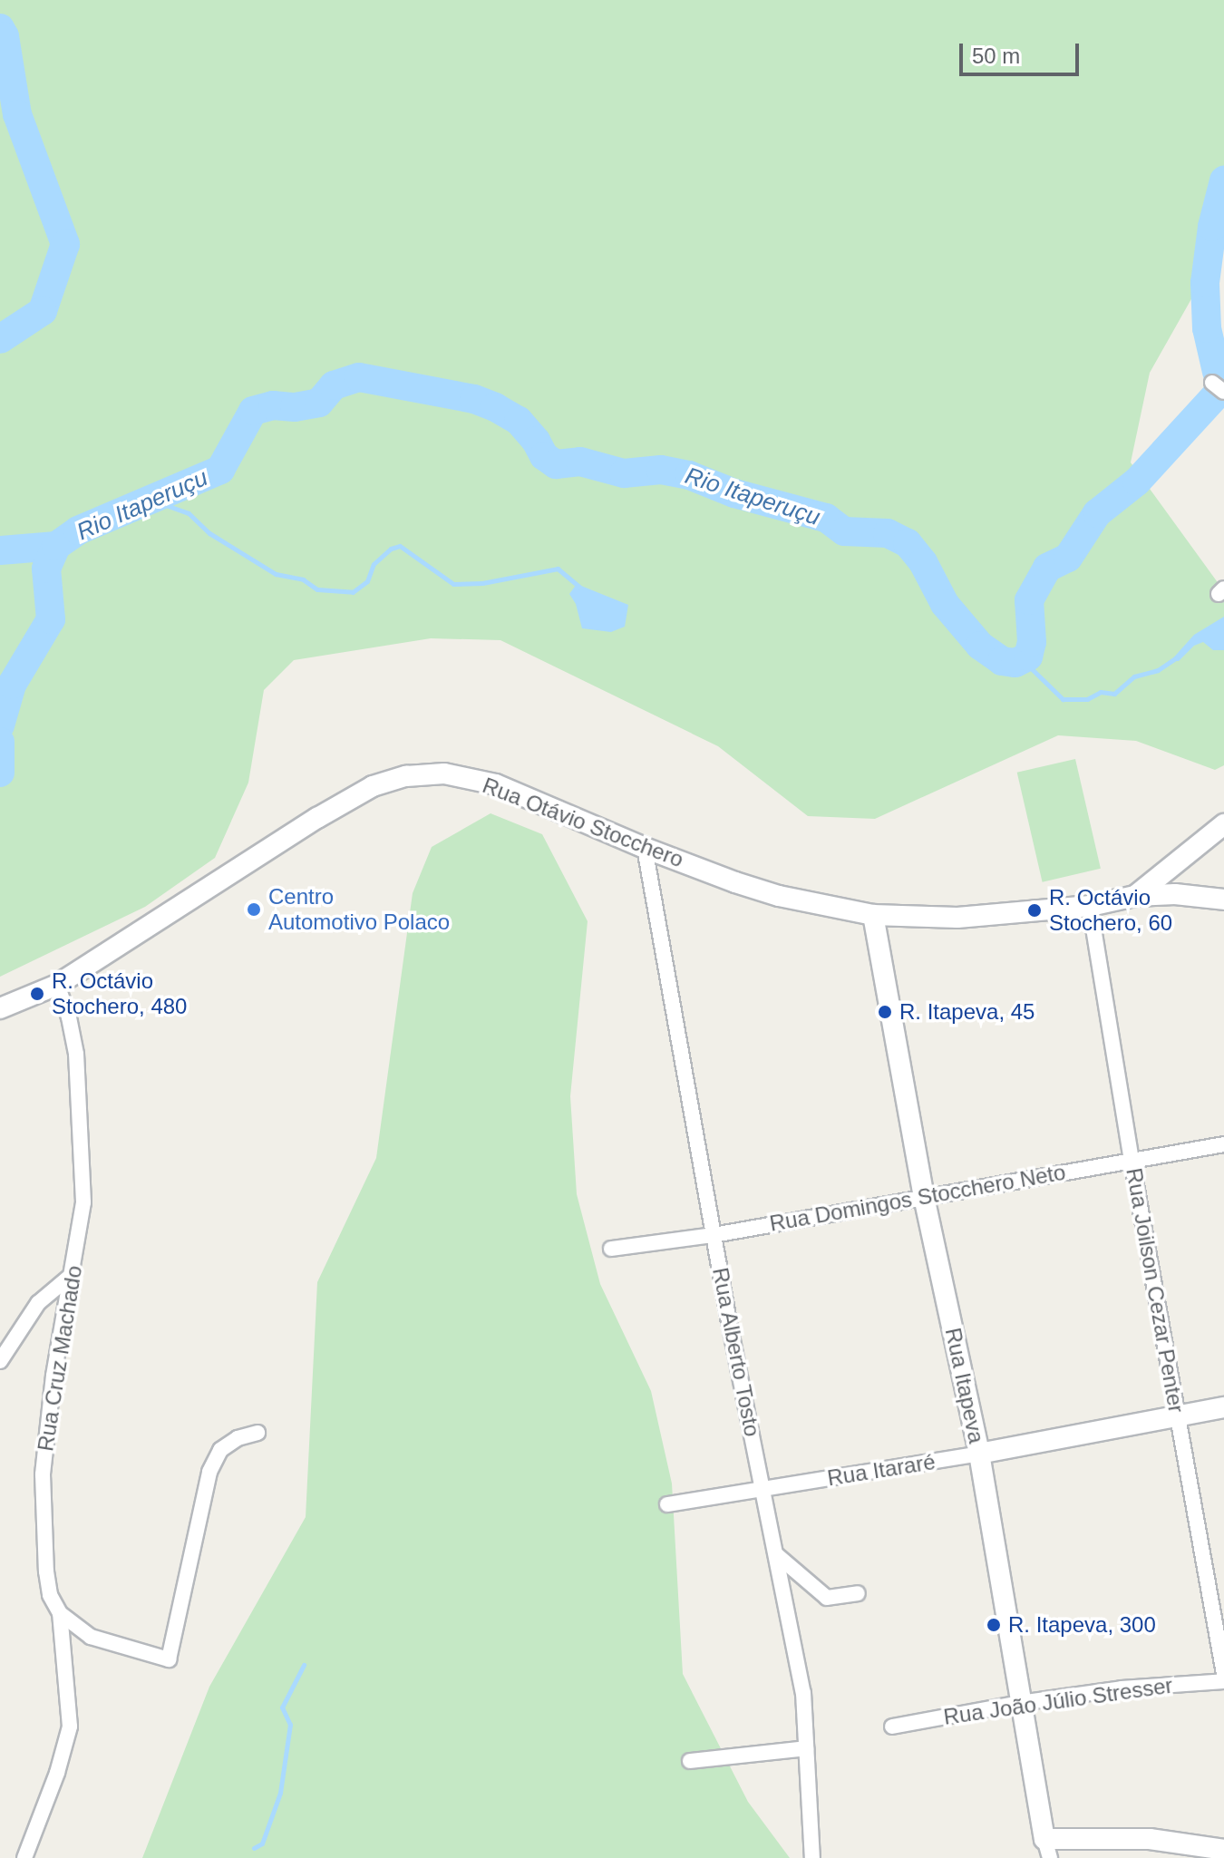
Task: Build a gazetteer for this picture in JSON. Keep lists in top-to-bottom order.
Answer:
{
  "streets": {
    "street": [
      "Rua Otávio Stocchero",
      "Rua Domingos Stocchero Neto",
      "Rua Joilson Cezar Penter",
      "Rua Alberto Tosto",
      "Rua Cruz Machado",
      "Rua Itapeva",
      "Rua Itararé",
      "Rua João Júlio Stresser"
    ]
  },
  "crossings": [
    ["Rua Otávio Stocchero", "Rua Joilson Cezar Penter"],
    ["Rua Otávio Stocchero", "Rua Alberto Tosto"],
    ["Rua Otávio Stocchero", "Rua Cruz Machado"],
    ["Rua Otávio Stocchero", "Rua Itapeva"],
    ["Rua Domingos Stocchero Neto", "Rua Joilson Cezar Penter"],
    ["Rua Domingos Stocchero Neto", "Rua Alberto Tosto"],
    ["Rua Domingos Stocchero Neto", "Rua Itapeva"],
    ["Rua Joilson Cezar Penter", "Rua Itararé"],
    ["Rua Alberto Tosto", "Rua Itararé"],
    ["Rua Itapeva", "Rua Itararé"],
    ["Rua Itapeva", "Rua João Júlio Stresser"]
  ],
  "water": ["Rio Itaperuçu"],
  "places": [
    "Centro Automotivo Polaco",
    "R. Octávio Stochero, 60",
    "R. Octávio Stochero, 480",
    "R. Itapeva, 45",
    "R. Itapeva, 300"
  ],
  "scale_bar": "50 m"
}
